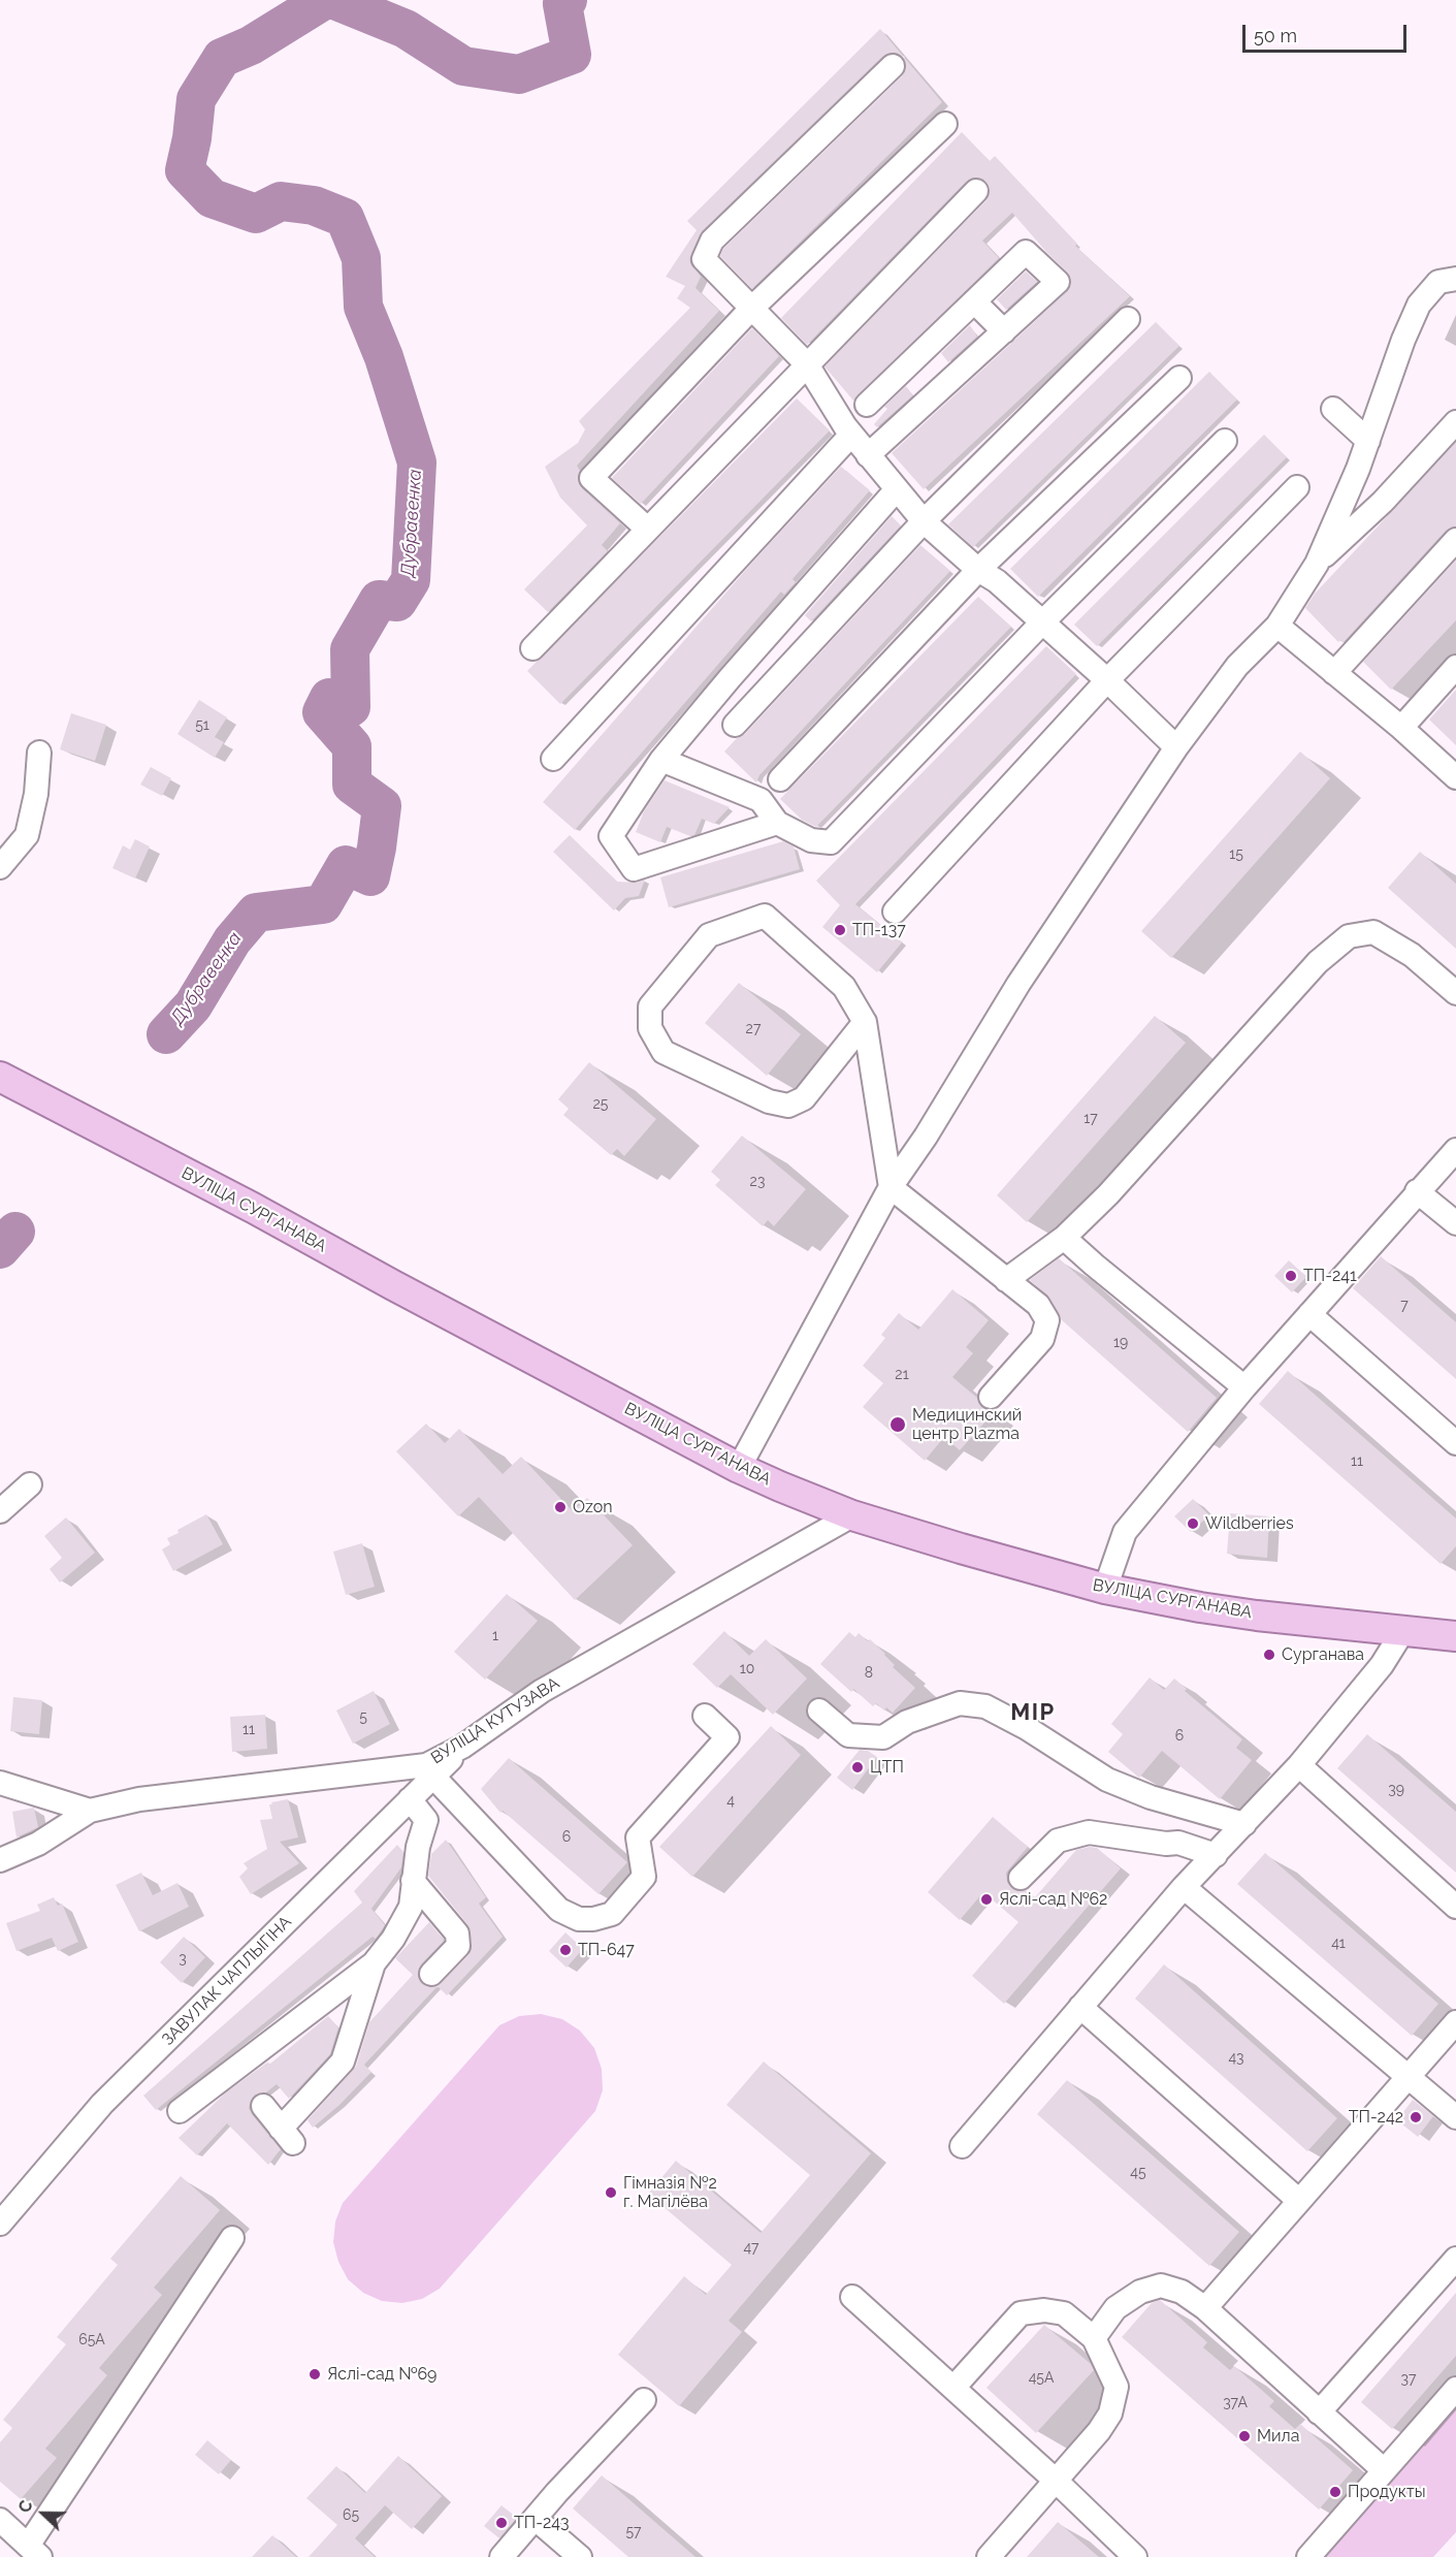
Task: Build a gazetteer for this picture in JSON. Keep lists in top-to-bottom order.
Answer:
{
  "streets": {
    "main road": ["ВУЛІЦА СУРГАНАВА"],
    "street": ["ВУЛІЦА КУТУЗАВА", "ЗАВУЛАК ЧАПЛЫГІНА"]
  },
  "crossings": [
    ["ВУЛІЦА СУРГАНАВА", "ВУЛІЦА КУТУЗАВА"],
    ["ВУЛІЦА КУТУЗАВА", "ЗАВУЛАК ЧАПЛЫГІНА"]
  ],
  "districts": ["МІР"],
  "water": ["Дубравенка"],
  "places": [
    "ТП-137",
    "ТП-241",
    "Медицинский центр Plazma",
    "Ozon",
    "Wildberries",
    "Сурганава",
    "ЦТП",
    "Яслі-сад №62",
    "ТП-647",
    "ТП-242",
    "Гімназія №2 г. Магілёва",
    "Яслі-сад №69",
    "Мила",
    "Продукты",
    "ТП-243"
  ],
  "house_numbers": [
    "51",
    "15",
    "27",
    "25",
    "17",
    "23",
    "7",
    "19",
    "21",
    "11",
    "1",
    "10",
    "8",
    "5",
    "11",
    "6",
    "39",
    "4",
    "6",
    "41",
    "3",
    "43",
    "45",
    "47",
    "65А",
    "45А",
    "37",
    "37А",
    "65",
    "57"
  ],
  "scale_bar": "50 m",
  "north": "left"
}
